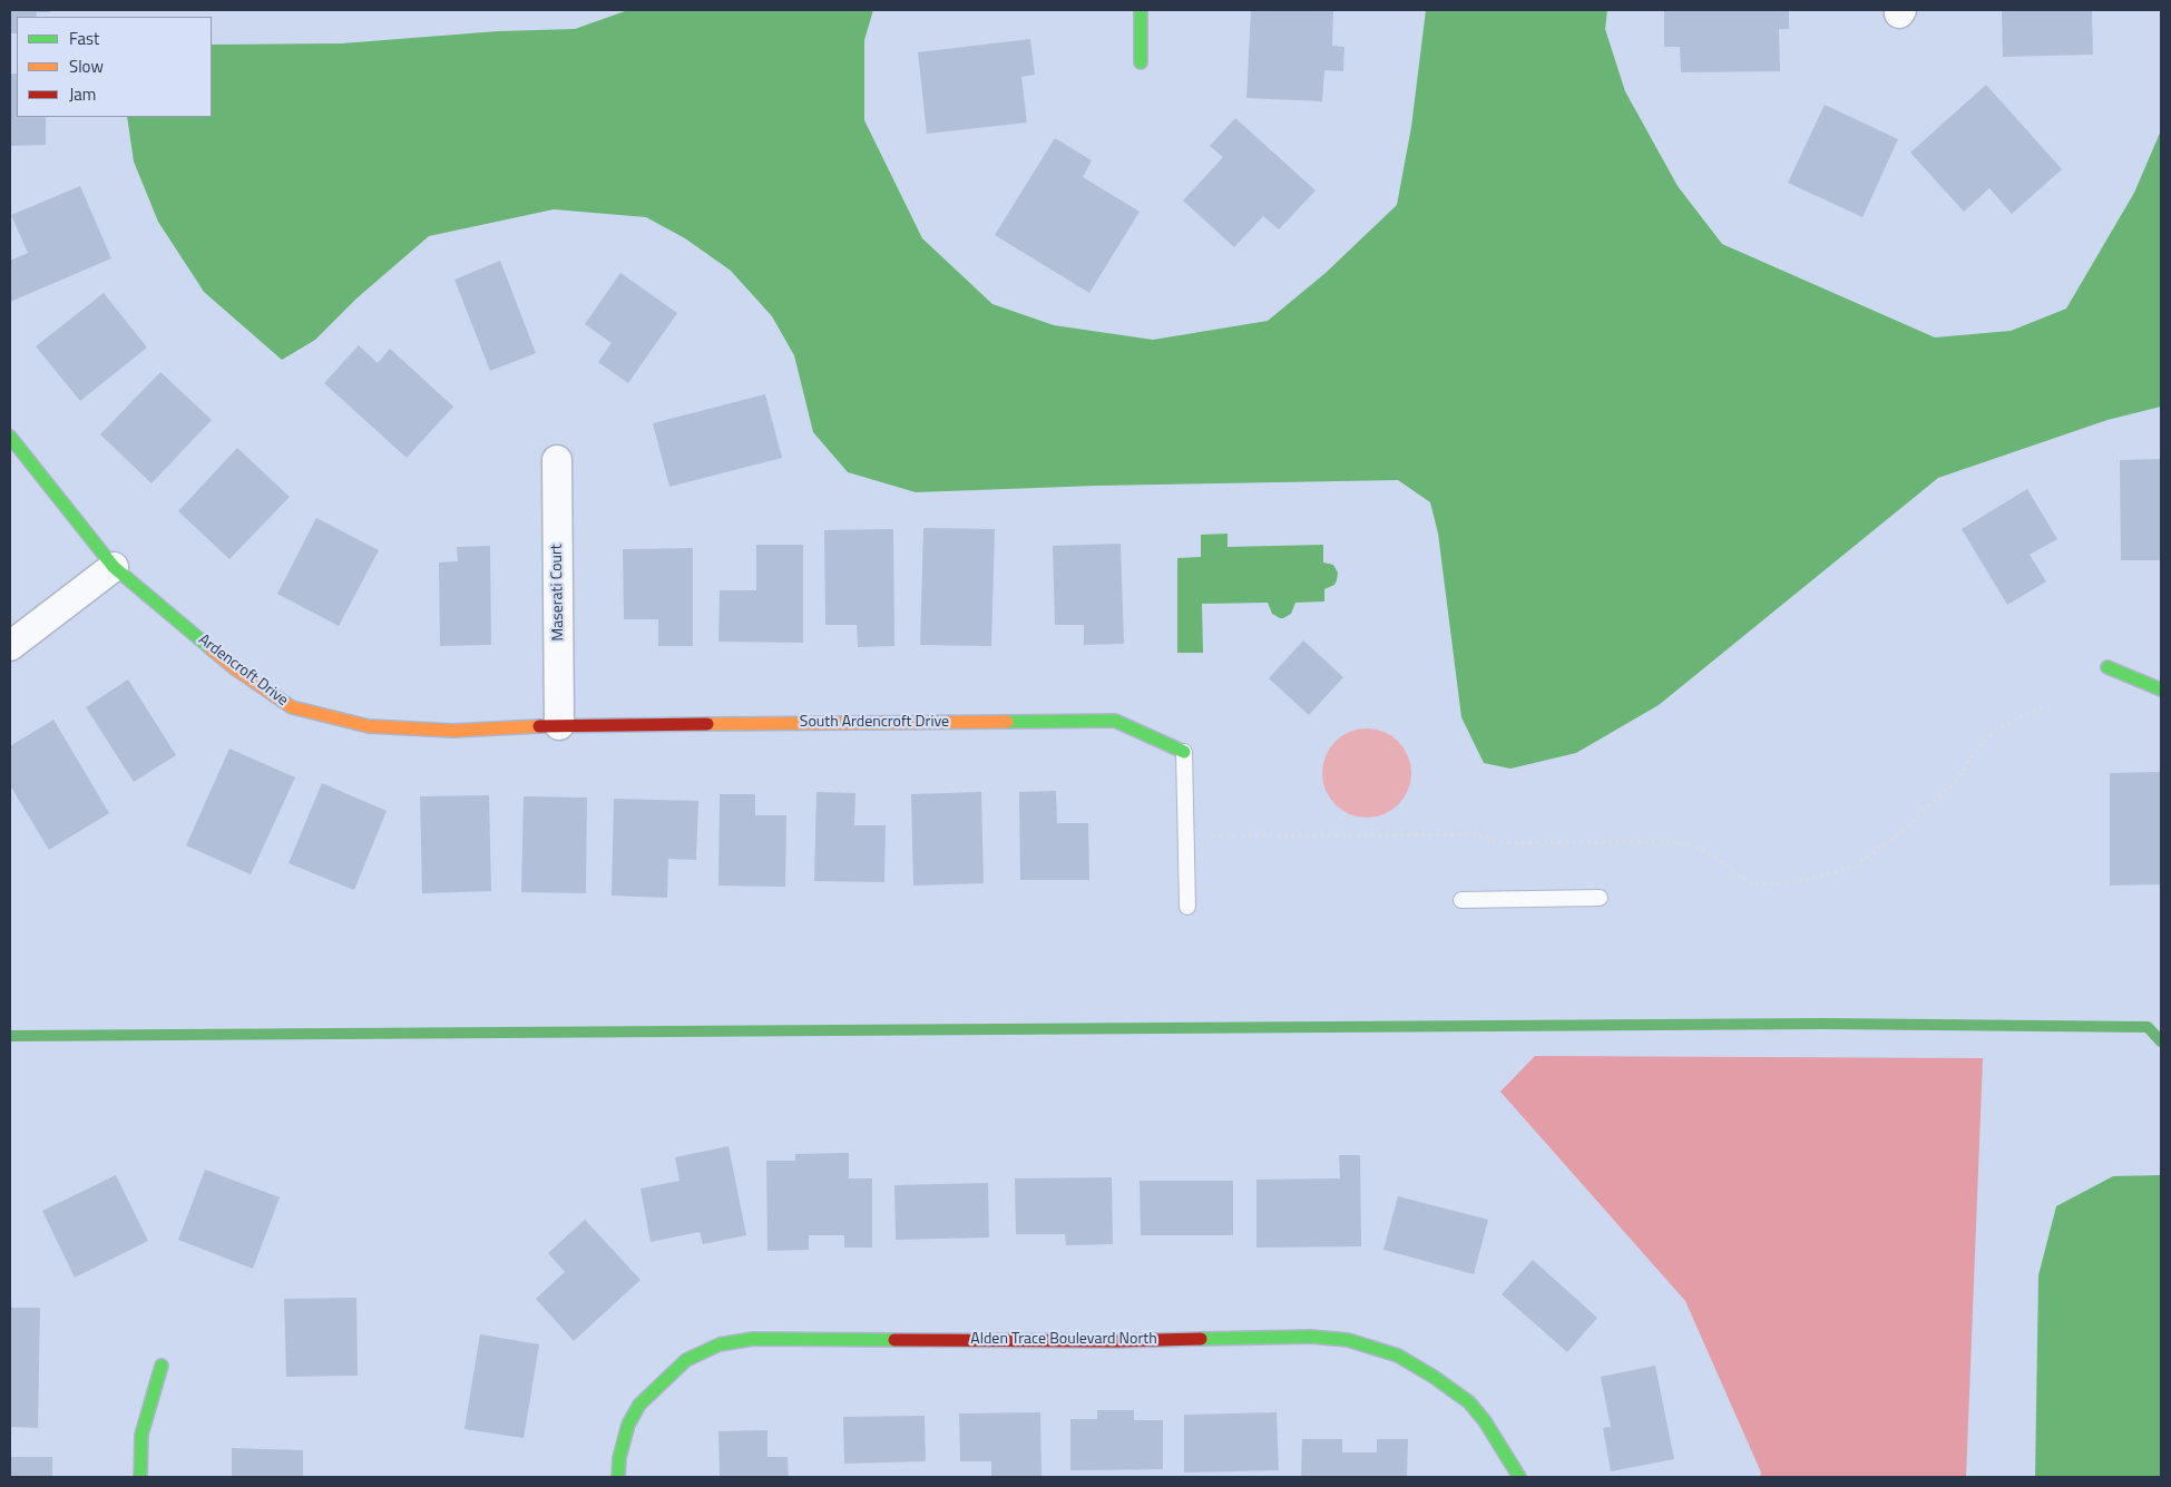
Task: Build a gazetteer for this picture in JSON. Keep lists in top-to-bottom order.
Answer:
{
  "streets": {
    "street": [
      "Maserati Court",
      "Ardencroft Drive",
      "South Ardencroft Drive",
      "Alden Trace Boulevard North"
    ]
  },
  "crossings": [
    ["Maserati Court", "Ardencroft Drive"],
    ["Maserati Court", "South Ardencroft Drive"],
    ["Ardencroft Drive", "South Ardencroft Drive"]
  ],
  "legend": ["Fast", "Slow", "Jam"]
}
